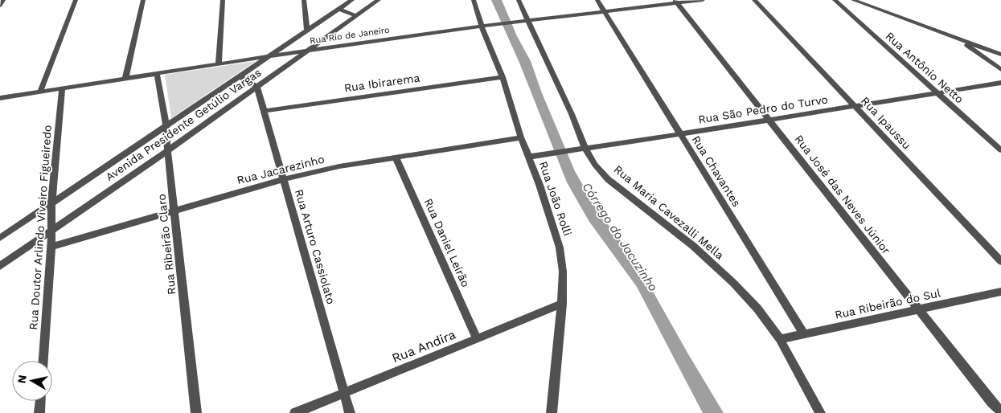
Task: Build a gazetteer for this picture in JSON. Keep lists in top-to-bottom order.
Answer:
{
  "streets": {
    "street": [
      "Rua Rio de Janeiro",
      "Rua Antônio Netto",
      "Rua Ibirarema",
      "Rua São Pedro do Turvo",
      "Rua Ipaussu",
      "Avenida Presidente Getúlio Vargas",
      "Rua Jacarezinho",
      "Rua Chavantes",
      "Rua José das Neves Júnior",
      "Rua João Rolli",
      "Rua Maria Cavezalli Mella",
      "Rua Doutor Arlindo Viveiro Figueiredo",
      "Rua Daniel Leirão",
      "Rua Ribeirão Claro",
      "Rua Arturo Cassiolato",
      "Rua Ribeirão do Sul",
      "Rua Andira"
    ]
  },
  "crossings": [
    ["Rua Rio de Janeiro", "Avenida Presidente Getúlio Vargas"],
    ["Rua Rio de Janeiro", "Rua Chavantes"],
    ["Rua Rio de Janeiro", "Rua José das Neves Júnior"],
    ["Rua Rio de Janeiro", "Rua João Rolli"],
    ["Rua Rio de Janeiro", "Rua Maria Cavezalli Mella"],
    ["Rua Rio de Janeiro", "Rua Doutor Arlindo Viveiro Figueiredo"],
    ["Rua Rio de Janeiro", "Rua Ribeirão Claro"],
    ["Rua Antônio Netto", "Rua São Pedro do Turvo"],
    ["Rua Ibirarema", "Rua João Rolli"],
    ["Rua Ibirarema", "Rua Arturo Cassiolato"],
    ["Rua São Pedro do Turvo", "Rua Ipaussu"],
    ["Rua São Pedro do Turvo", "Rua Chavantes"],
    ["Rua São Pedro do Turvo", "Rua José das Neves Júnior"],
    ["Rua São Pedro do Turvo", "Rua João Rolli"],
    ["Rua São Pedro do Turvo", "Rua Maria Cavezalli Mella"],
    ["Avenida Presidente Getúlio Vargas", "Rua Doutor Arlindo Viveiro Figueiredo"],
    ["Avenida Presidente Getúlio Vargas", "Rua Ribeirão Claro"],
    ["Avenida Presidente Getúlio Vargas", "Rua Arturo Cassiolato"],
    ["Rua Jacarezinho", "Rua João Rolli"],
    ["Rua Jacarezinho", "Rua Doutor Arlindo Viveiro Figueiredo"],
    ["Rua Jacarezinho", "Rua Daniel Leirão"],
    ["Rua Jacarezinho", "Rua Ribeirão Claro"],
    ["Rua Jacarezinho", "Rua Arturo Cassiolato"],
    ["Rua Chavantes", "Rua Ribeirão do Sul"],
    ["Rua José das Neves Júnior", "Rua Ribeirão do Sul"],
    ["Rua João Rolli", "Rua Andira"],
    ["Rua Maria Cavezalli Mella", "Rua Ribeirão do Sul"],
    ["Rua Daniel Leirão", "Rua Andira"],
    ["Rua Arturo Cassiolato", "Rua Andira"]
  ],
  "water": ["Córrego do Jacuzinho"],
  "north": "left"
}
